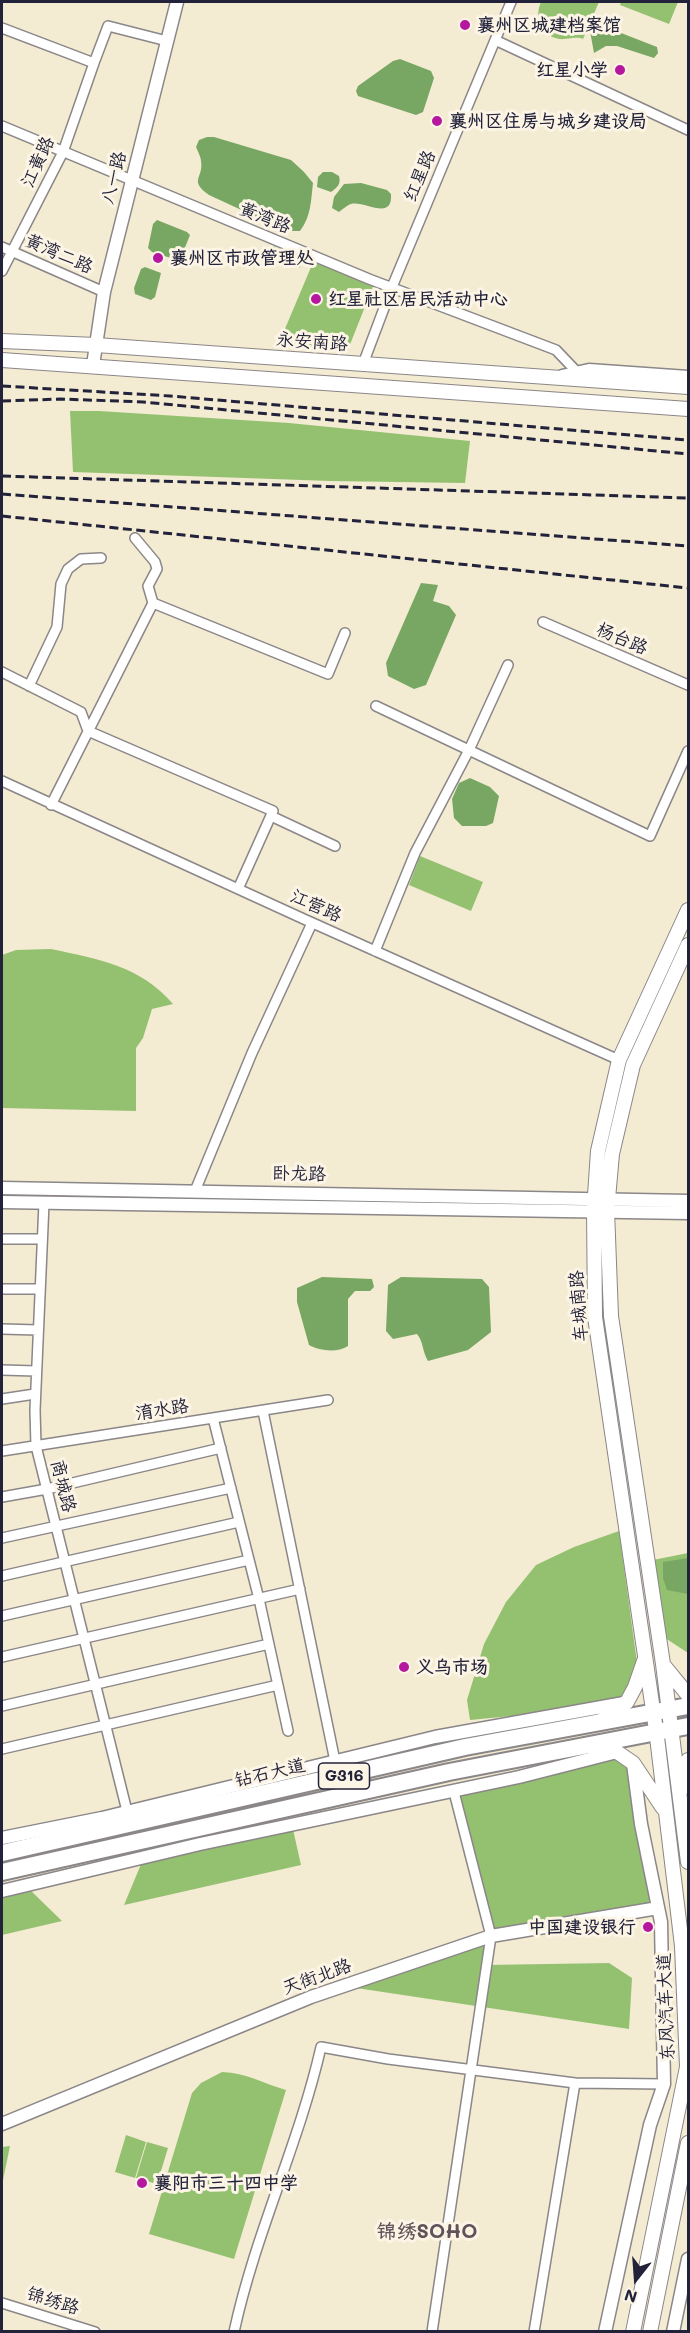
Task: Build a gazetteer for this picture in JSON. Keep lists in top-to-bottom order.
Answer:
{
  "streets": {
    "highway": ["钻石大道", "G316"],
    "main road": ["永安南路", "车城南路", "东风汽车大道"],
    "street": [
      "江黄路",
      "红星路",
      "八一路",
      "黄湾路",
      "黄湾二路",
      "杨台路",
      "江营路",
      "卧龙路",
      "淯水路",
      "商城路",
      "天街北路",
      "锦绣路"
    ]
  },
  "crossings": [
    ["江黄路", "八一路"],
    ["江黄路", "黄湾路"],
    ["江黄路", "黄湾二路"],
    ["红星路", "黄湾路"],
    ["红星路", "永安南路"],
    ["八一路", "黄湾路"],
    ["八一路", "黄湾二路"],
    ["八一路", "永安南路"],
    ["江营路", "车城南路"],
    ["卧龙路", "车城南路"],
    ["卧龙路", "商城路"],
    ["车城南路", "钻石大道"],
    ["车城南路", "东风汽车大道"],
    ["淯水路", "商城路"],
    ["商城路", "钻石大道"],
    ["钻石大道", "东风汽车大道"]
  ],
  "districts": ["锦绣SOHO"],
  "places": [
    "襄州区城建档案馆",
    "红星小学",
    "襄州区住房与城乡建设局",
    "襄州区市政管理处",
    "红星社区居民活动中心",
    "义乌市场",
    "中国建设银行",
    "襄阳市三十四中学"
  ],
  "north": "bottom"
}
